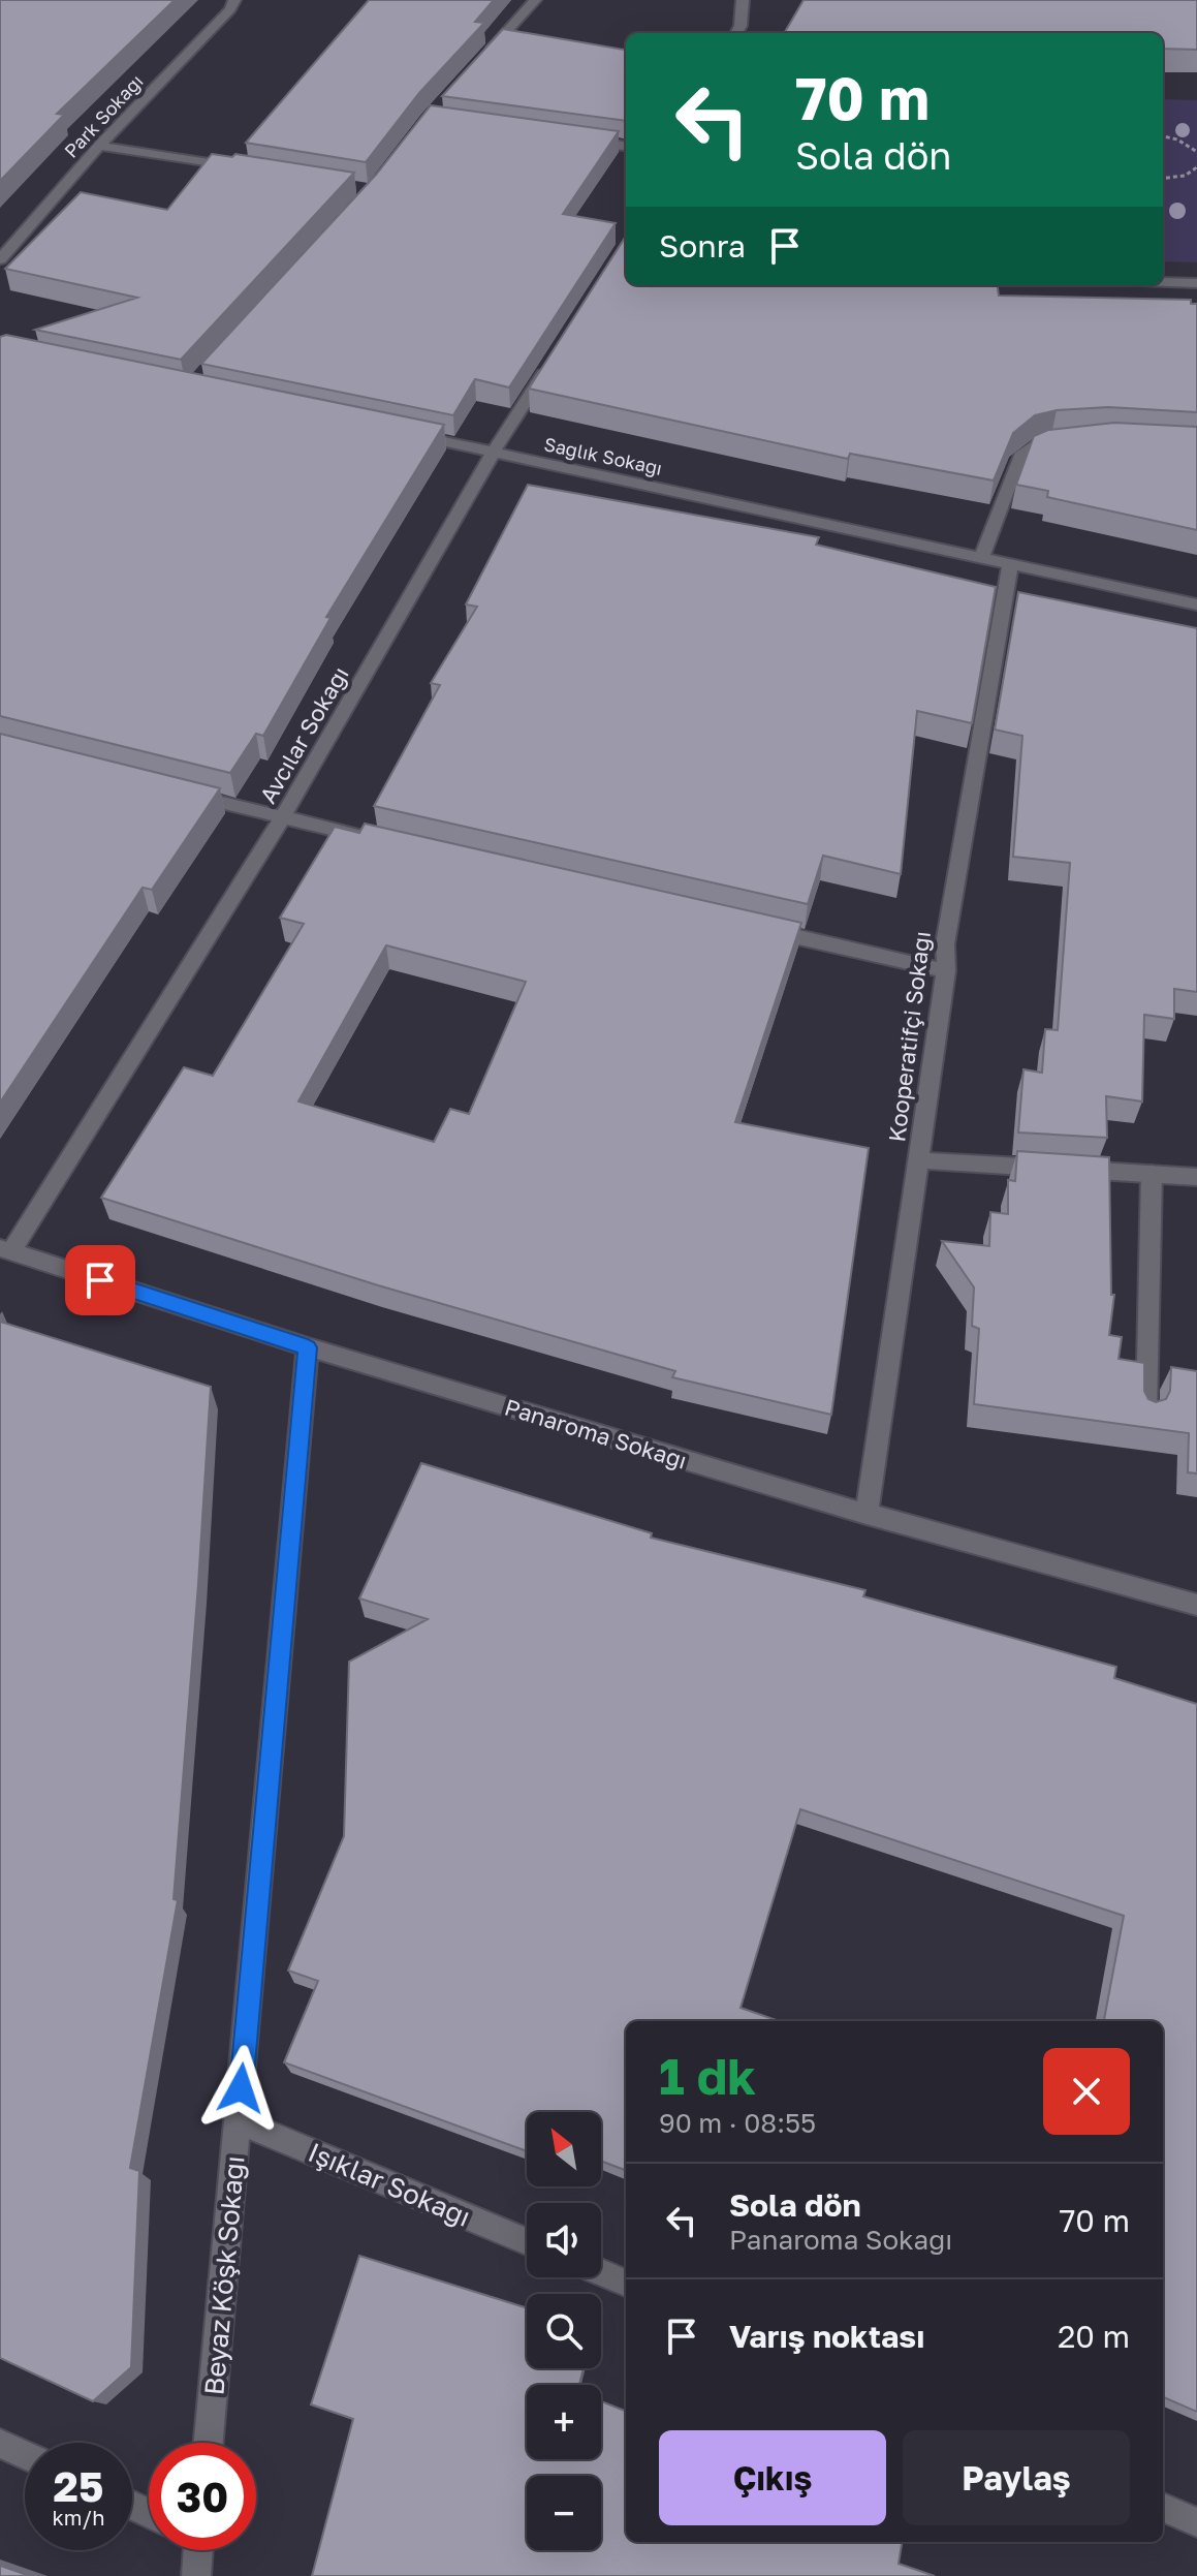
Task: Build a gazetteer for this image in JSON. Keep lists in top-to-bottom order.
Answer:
{
  "streets": {
    "street": [
      "Park Sokağı",
      "Sağlık Sokağı",
      "Avcılar Sokağı",
      "Kooperatifçi Sokağı",
      "Panaroma Sokağı",
      "Işıklar Sokağı",
      "Beyaz Köşk Sokağı"
    ]
  },
  "crossings": [
    ["Sağlık Sokağı", "Avcılar Sokağı"],
    ["Sağlık Sokağı", "Kooperatifçi Sokağı"],
    ["Avcılar Sokağı", "Panaroma Sokağı"],
    ["Kooperatifçi Sokağı", "Panaroma Sokağı"],
    ["Panaroma Sokağı", "Beyaz Köşk Sokağı"],
    ["Işıklar Sokağı", "Beyaz Köşk Sokağı"]
  ],
  "north": "top left",
  "page": {
    "turn": ["70 m", "Sola dön"],
    "then": "Sonra",
    "heading": ["1 dk", "90 m · 08:55"],
    "map_buttons": ["+", "−"],
    "list": [
      {
        "name": "Sola dön",
        "note": "Panaroma Sokağı",
        "value": "70 m"
      },
      {
        "name": "Varış noktası",
        "value": "20 m"
      }
    ],
    "buttons": ["Çıkış", "Paylaş"],
    "speed": "25 km/h",
    "limit": "30"
  }
}
